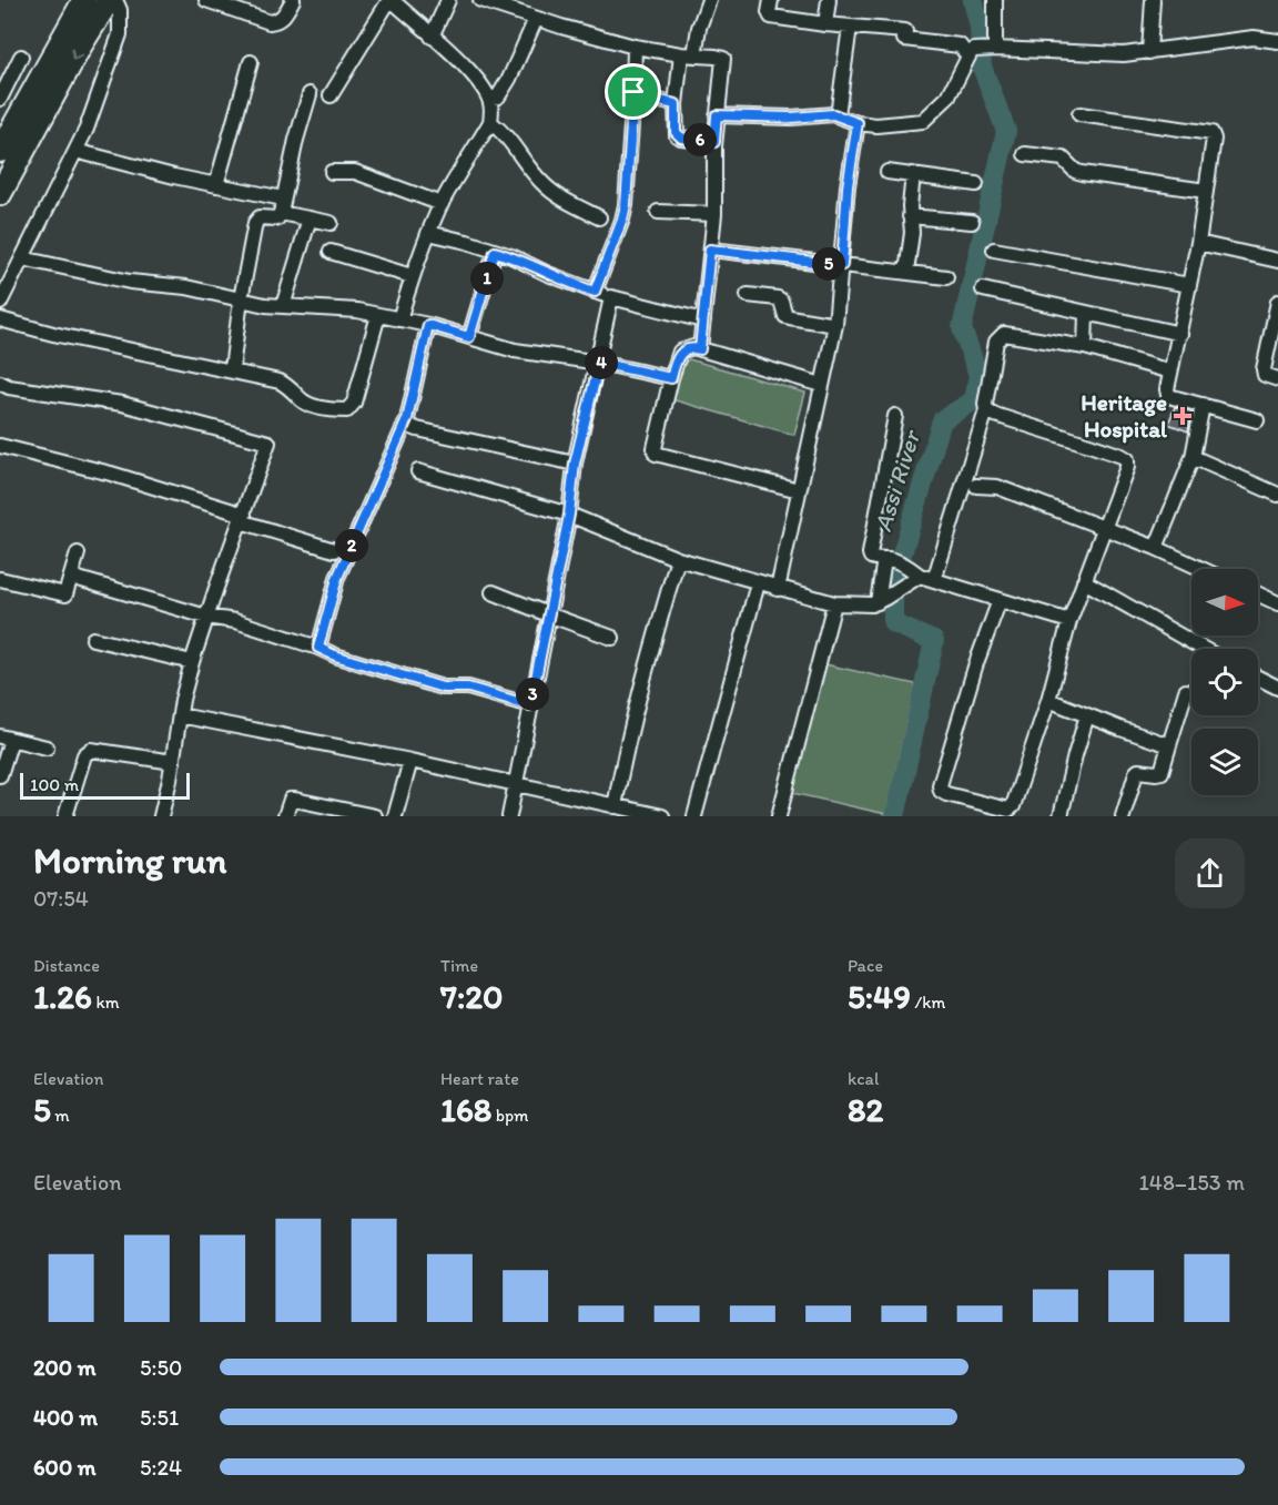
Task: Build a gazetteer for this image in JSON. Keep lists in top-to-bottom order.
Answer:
{
  "water": ["Assi River"],
  "places": {
    "health": ["Heritage Hospital"]
  },
  "scale_bar": "100 m",
  "north": "right",
  "page": {
    "pins": [
      "6",
      "5",
      "1",
      "4",
      "2",
      "3"
    ],
    "scale": "100 m",
    "heading": ["Morning run", "07:54"],
    "stats": [
      ["Distance", "1.26 km"],
      ["Time", "7:20"],
      ["Pace", "5:49 /km"],
      ["Elevation", "5 m"],
      ["Heart rate", "168 bpm"],
      ["kcal", "82"]
    ],
    "chart": ["Elevation", "148–153 m"],
    "list": [
      {
        "name": "200 m",
        "note": "5:50"
      },
      {
        "name": "400 m",
        "note": "5:51"
      },
      {
        "name": "600 m",
        "note": "5:24"
      }
    ]
  }
}
